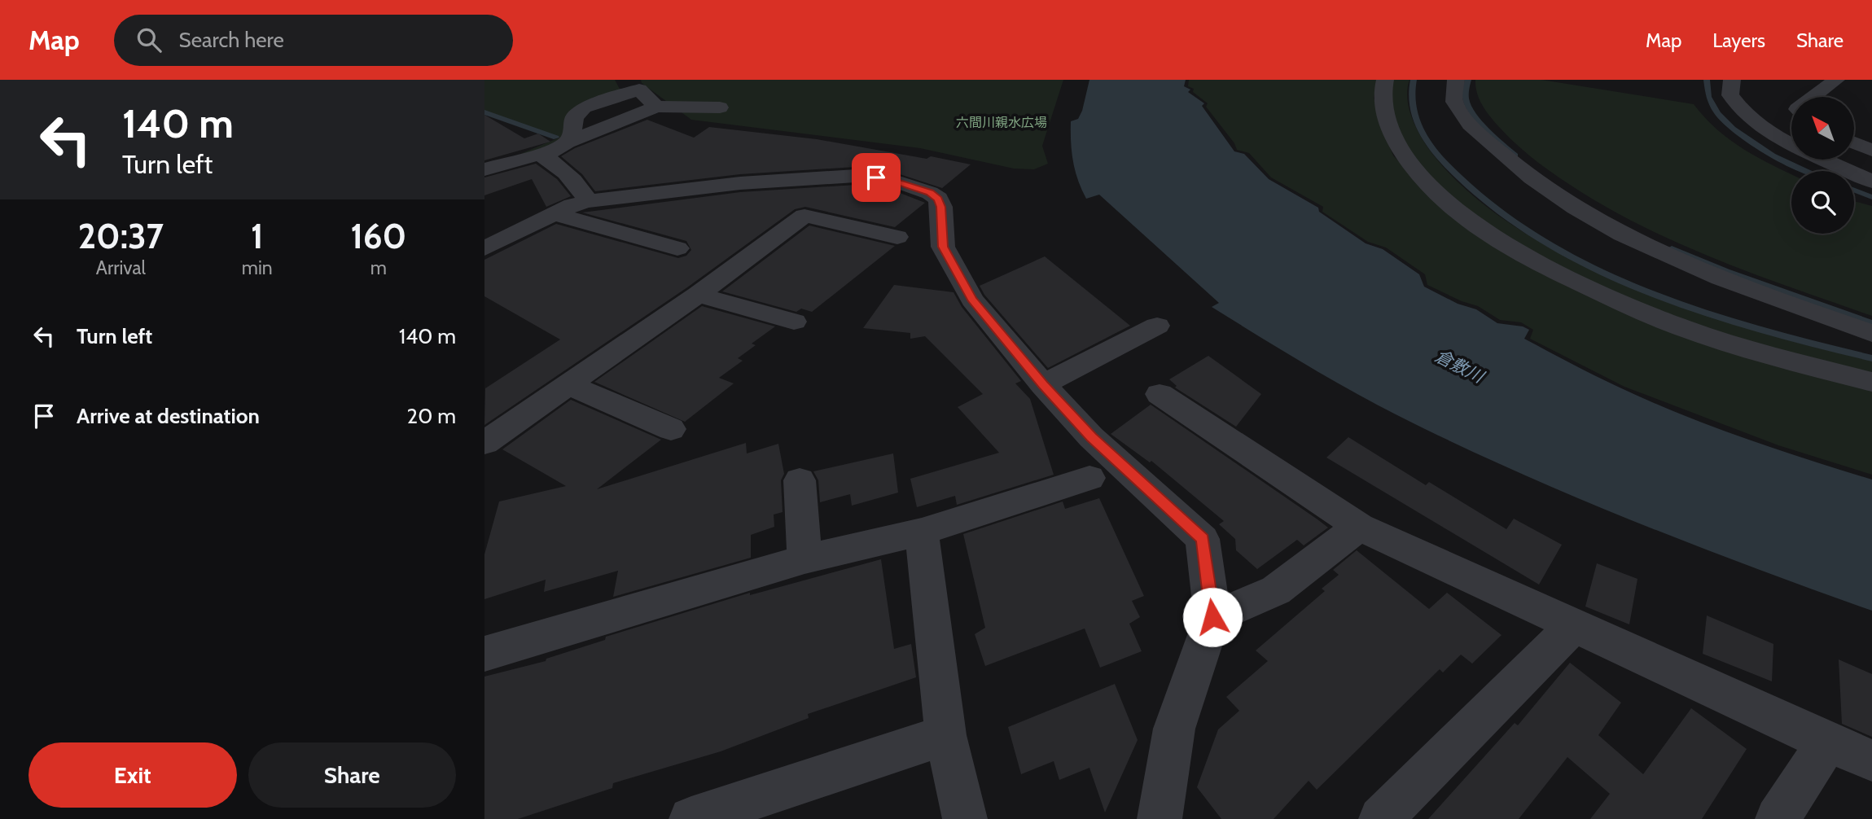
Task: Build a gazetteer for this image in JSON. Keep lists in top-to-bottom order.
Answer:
{
  "water": ["倉敷川"],
  "parks": ["六間川親水広場"],
  "north": "top left",
  "page": {
    "header": "Map",
    "search": "Search here",
    "nav": ["Map", "Layers", "Share"],
    "turn": ["140 m", "Turn left"],
    "eta": [
      "20:37",
      "Arrival",
      "1",
      "min",
      "160",
      "m"
    ],
    "list": [
      {
        "name": "Turn left",
        "value": "140 m"
      },
      {
        "name": "Arrive at destination",
        "value": "20 m"
      }
    ],
    "buttons": ["Exit", "Share"]
  }
}
